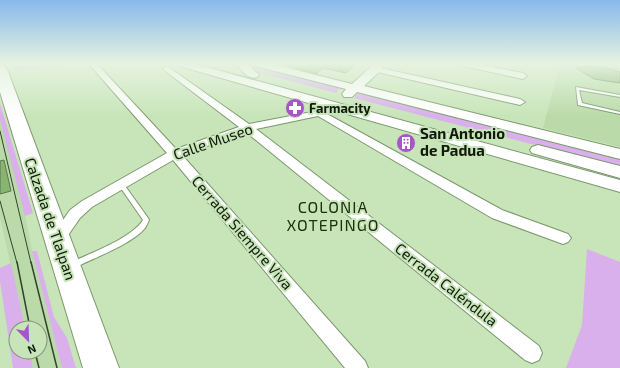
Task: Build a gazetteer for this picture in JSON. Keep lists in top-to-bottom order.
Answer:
{
  "streets": {
    "highway": ["Calzada de Tlalpan"],
    "main road": ["Calle Museo"],
    "street": ["Cerrada Siempre Viva", "Cerrada Caléndula"]
  },
  "crossings": [
    ["Calle Museo", "Calzada de Tlalpan"],
    ["Calle Museo", "Cerrada Siempre Viva"],
    ["Calle Museo", "Cerrada Caléndula"]
  ],
  "districts": ["COLONIA XOTEPINGO"],
  "places": {
    "pharmacy": ["Farmacity"],
    "building": ["San Antonio de Padua"]
  },
  "north": "bottom right"
}
